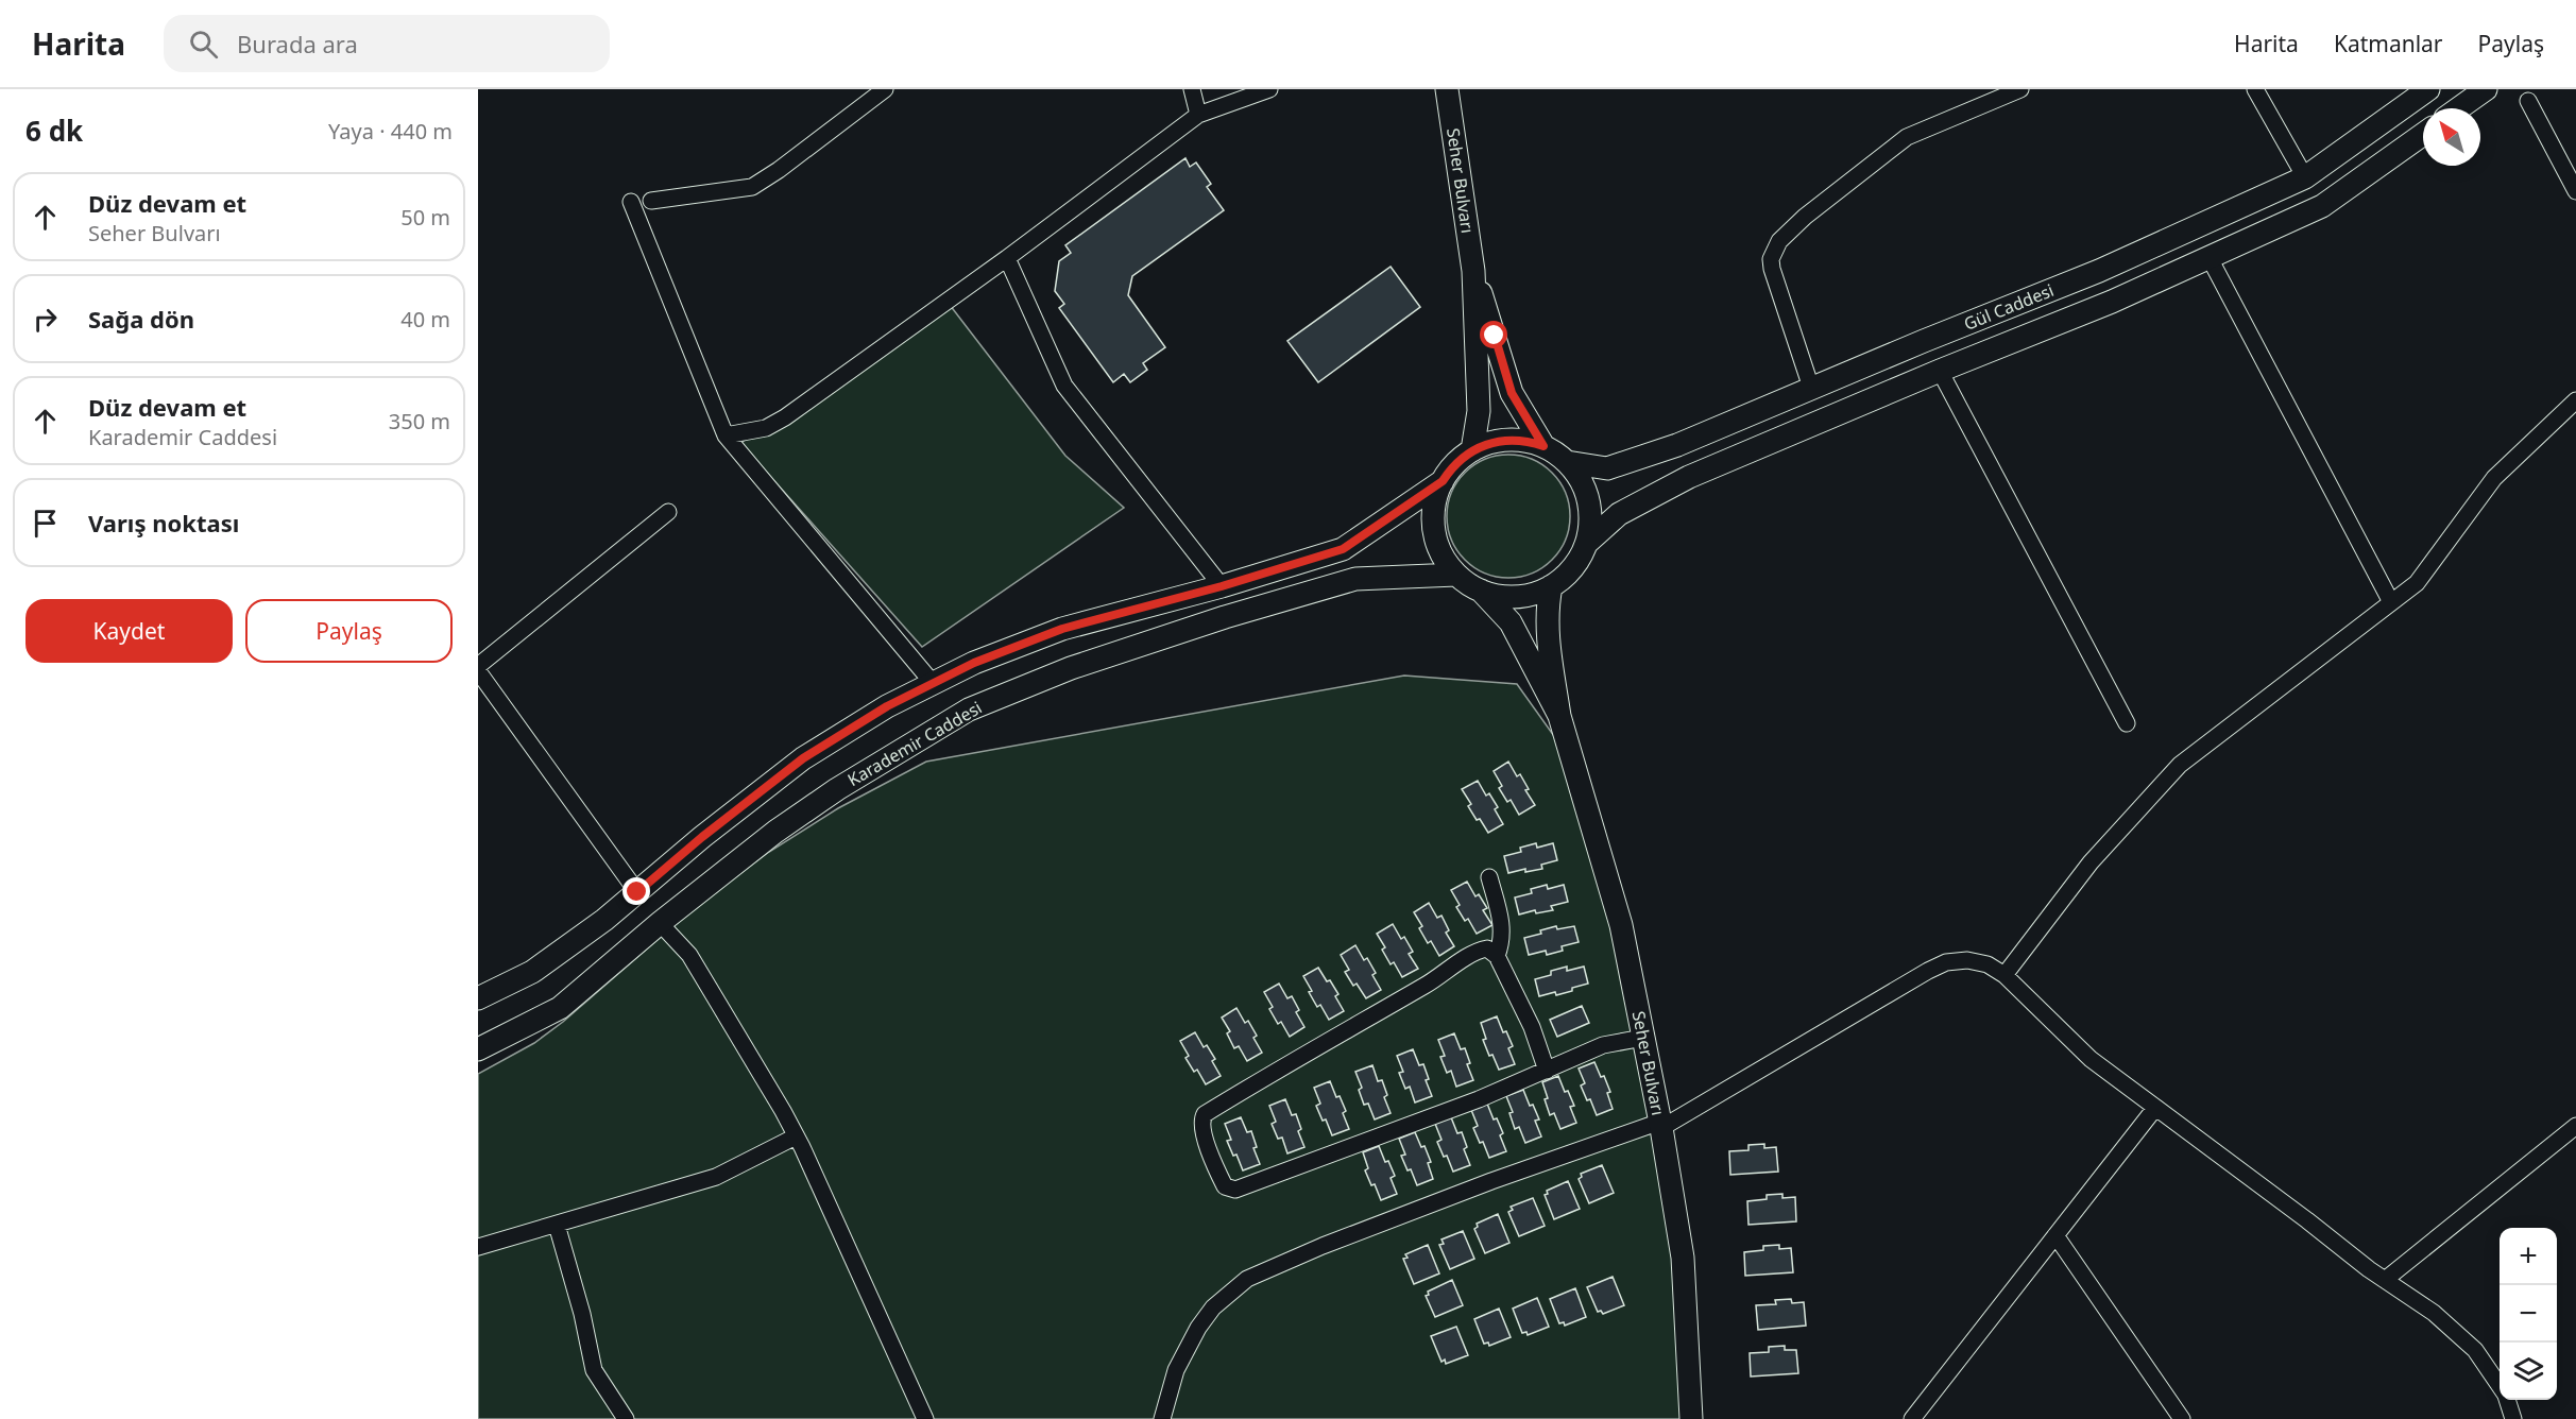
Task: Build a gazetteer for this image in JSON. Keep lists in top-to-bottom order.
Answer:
{
  "streets": {
    "street": ["Seher Bulvarı", "Gül Caddesi", "Karademir Caddesi"]
  },
  "crossings": [
    ["Seher Bulvarı", "Gül Caddesi"],
    ["Seher Bulvarı", "Karademir Caddesi"],
    ["Gül Caddesi", "Karademir Caddesi"]
  ],
  "north": "top left",
  "page": {
    "header": "Harita",
    "search": "Burada ara",
    "nav": ["Harita", "Katmanlar", "Paylaş"],
    "heading": ["6 dk", "Yaya · 440 m"],
    "list": [
      ["Düz devam et", "Seher Bulvarı", "50 m"],
      ["Sağa dön", "40 m"],
      ["Düz devam et", "Karademir Caddesi", "350 m"],
      "Varış noktası"
    ],
    "buttons": ["Kaydet", "Paylaş"],
    "map_buttons": ["+", "−"]
  }
}
